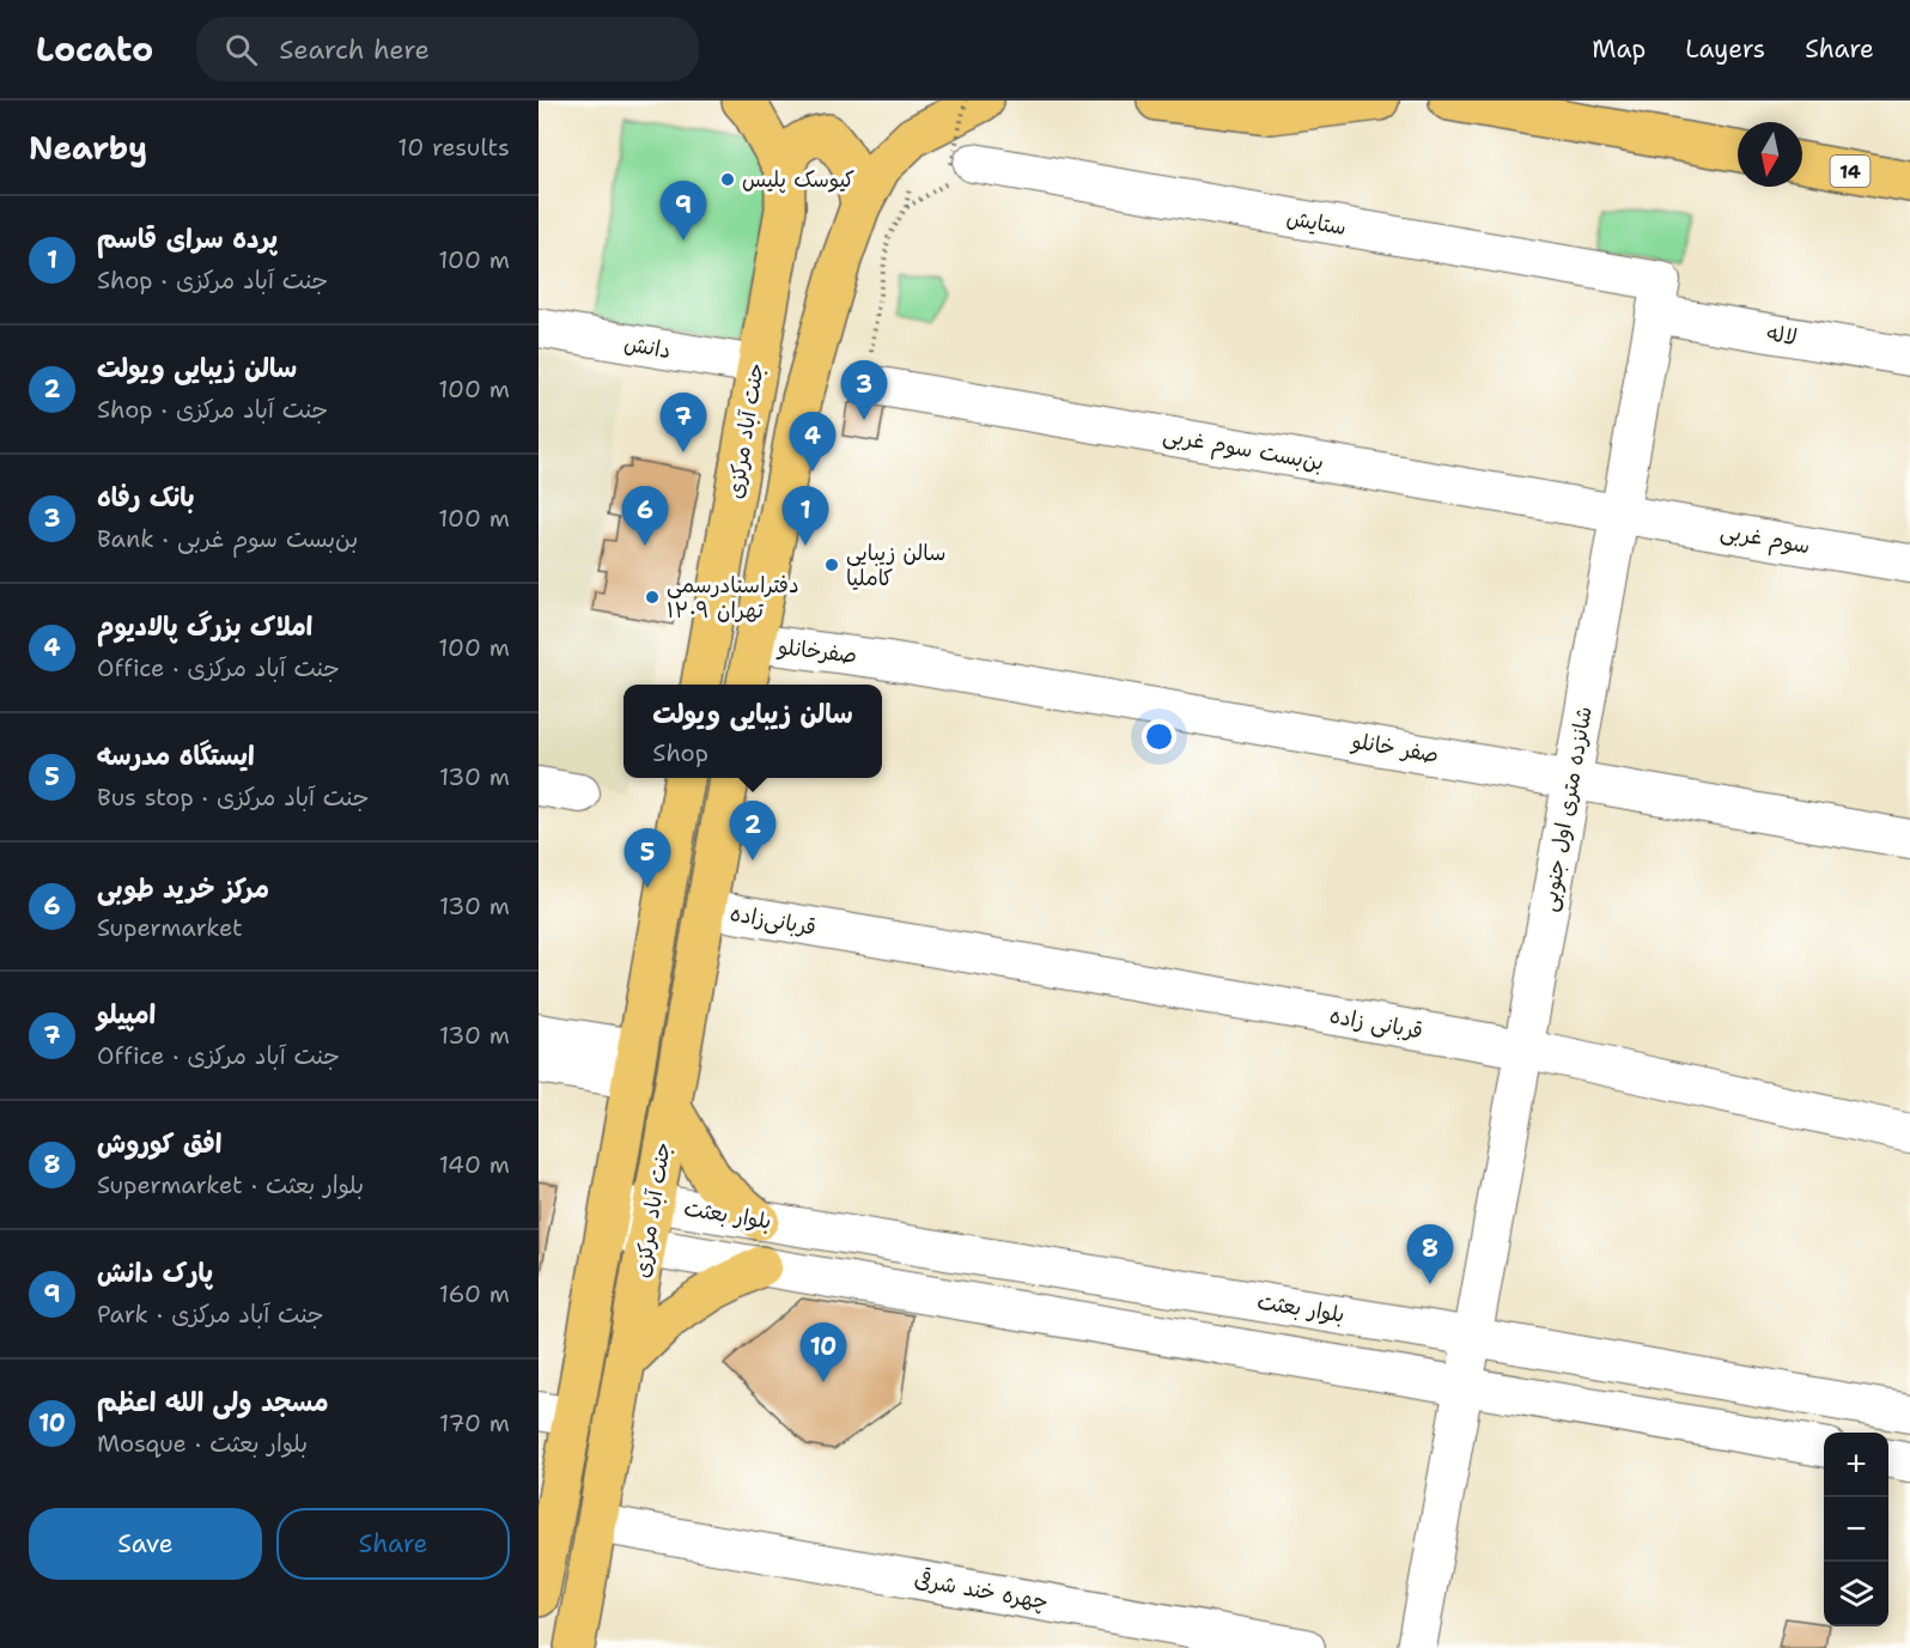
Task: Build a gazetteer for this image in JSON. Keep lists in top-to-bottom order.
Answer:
{
  "streets": {
    "main road": ["14", "جنت آباد مرکزی"],
    "street": [
      "ستایش",
      "لاله",
      "دانش",
      "بن‌بست سوم غربی",
      "سوم غربی",
      "صفرخانلو",
      "صفر خانلو",
      "شانزده متری اول جنوبی",
      "قربانی‌زاده",
      "قربانی زاده",
      "بلوار بعثت",
      "چهره خند شرقی"
    ]
  },
  "crossings": [
    ["ستایش", "لاله"],
    ["ستایش", "شانزده متری اول جنوبی"],
    ["لاله", "شانزده متری اول جنوبی"],
    ["دانش", "جنت آباد مرکزی"],
    ["جنت آباد مرکزی", "قربانی‌زاده"],
    ["جنت آباد مرکزی", "بلوار بعثت"],
    ["جنت آباد مرکزی", "چهره خند شرقی"],
    ["بن‌بست سوم غربی", "سوم غربی"],
    ["بن‌بست سوم غربی", "شانزده متری اول جنوبی"],
    ["سوم غربی", "شانزده متری اول جنوبی"],
    ["صفرخانلو", "صفر خانلو"],
    ["صفر خانلو", "شانزده متری اول جنوبی"],
    ["شانزده متری اول جنوبی", "قربانی زاده"],
    ["شانزده متری اول جنوبی", "بلوار بعثت"],
    ["قربانی‌زاده", "قربانی زاده"]
  ],
  "places": ["کیوسک پلیس", "سالن زیبایی کاملیا", "دفتراسنادرسمی ۱۲۰۹ تهران"],
  "north": "bottom",
  "page": {
    "header": "Locato",
    "search": "Search here",
    "nav": ["Map", "Layers", "Share"],
    "heading": ["Nearby", "10 results"],
    "pins": [
      "9",
      "3",
      "7",
      "4",
      "1",
      "6",
      "2",
      "5",
      "8",
      "10"
    ],
    "list": [
      {
        "mark": "1",
        "name": "پرده سرای قاسم",
        "note": "Shop · جنت آباد مرکزی",
        "value": "100 m"
      },
      {
        "mark": "2",
        "name": "سالن زیبایی ویولت",
        "note": "Shop · جنت آباد مرکزی",
        "value": "100 m"
      },
      {
        "mark": "3",
        "name": "بانک رفاه",
        "note": "Bank · بن‌بست سوم غربی",
        "value": "100 m"
      },
      {
        "mark": "4",
        "name": "املاک بزرگ پالادیوم",
        "note": "Office · جنت آباد مرکزی",
        "value": "100 m"
      },
      {
        "mark": "5",
        "name": "ایستگاه مدرسه",
        "note": "Bus stop · جنت آباد مرکزی",
        "value": "130 m"
      },
      {
        "mark": "6",
        "name": "مرکز خرید طوبی",
        "note": "Supermarket",
        "value": "130 m"
      },
      {
        "mark": "7",
        "name": "امپیلو",
        "note": "Office · جنت آباد مرکزی",
        "value": "130 m"
      },
      {
        "mark": "8",
        "name": "افق کوروش",
        "note": "Supermarket · بلوار بعثت",
        "value": "140 m"
      },
      {
        "mark": "9",
        "name": "پارک دانش",
        "note": "Park · جنت آباد مرکزی",
        "value": "160 m"
      },
      {
        "mark": "10",
        "name": "مسجد ولی الله اعظم",
        "note": "Mosque · بلوار بعثت",
        "value": "170 m"
      }
    ],
    "popup": ["سالن زیبایی ویولت", "Shop"],
    "map_buttons": ["+", "−"],
    "buttons": ["Save", "Share"]
  }
}
